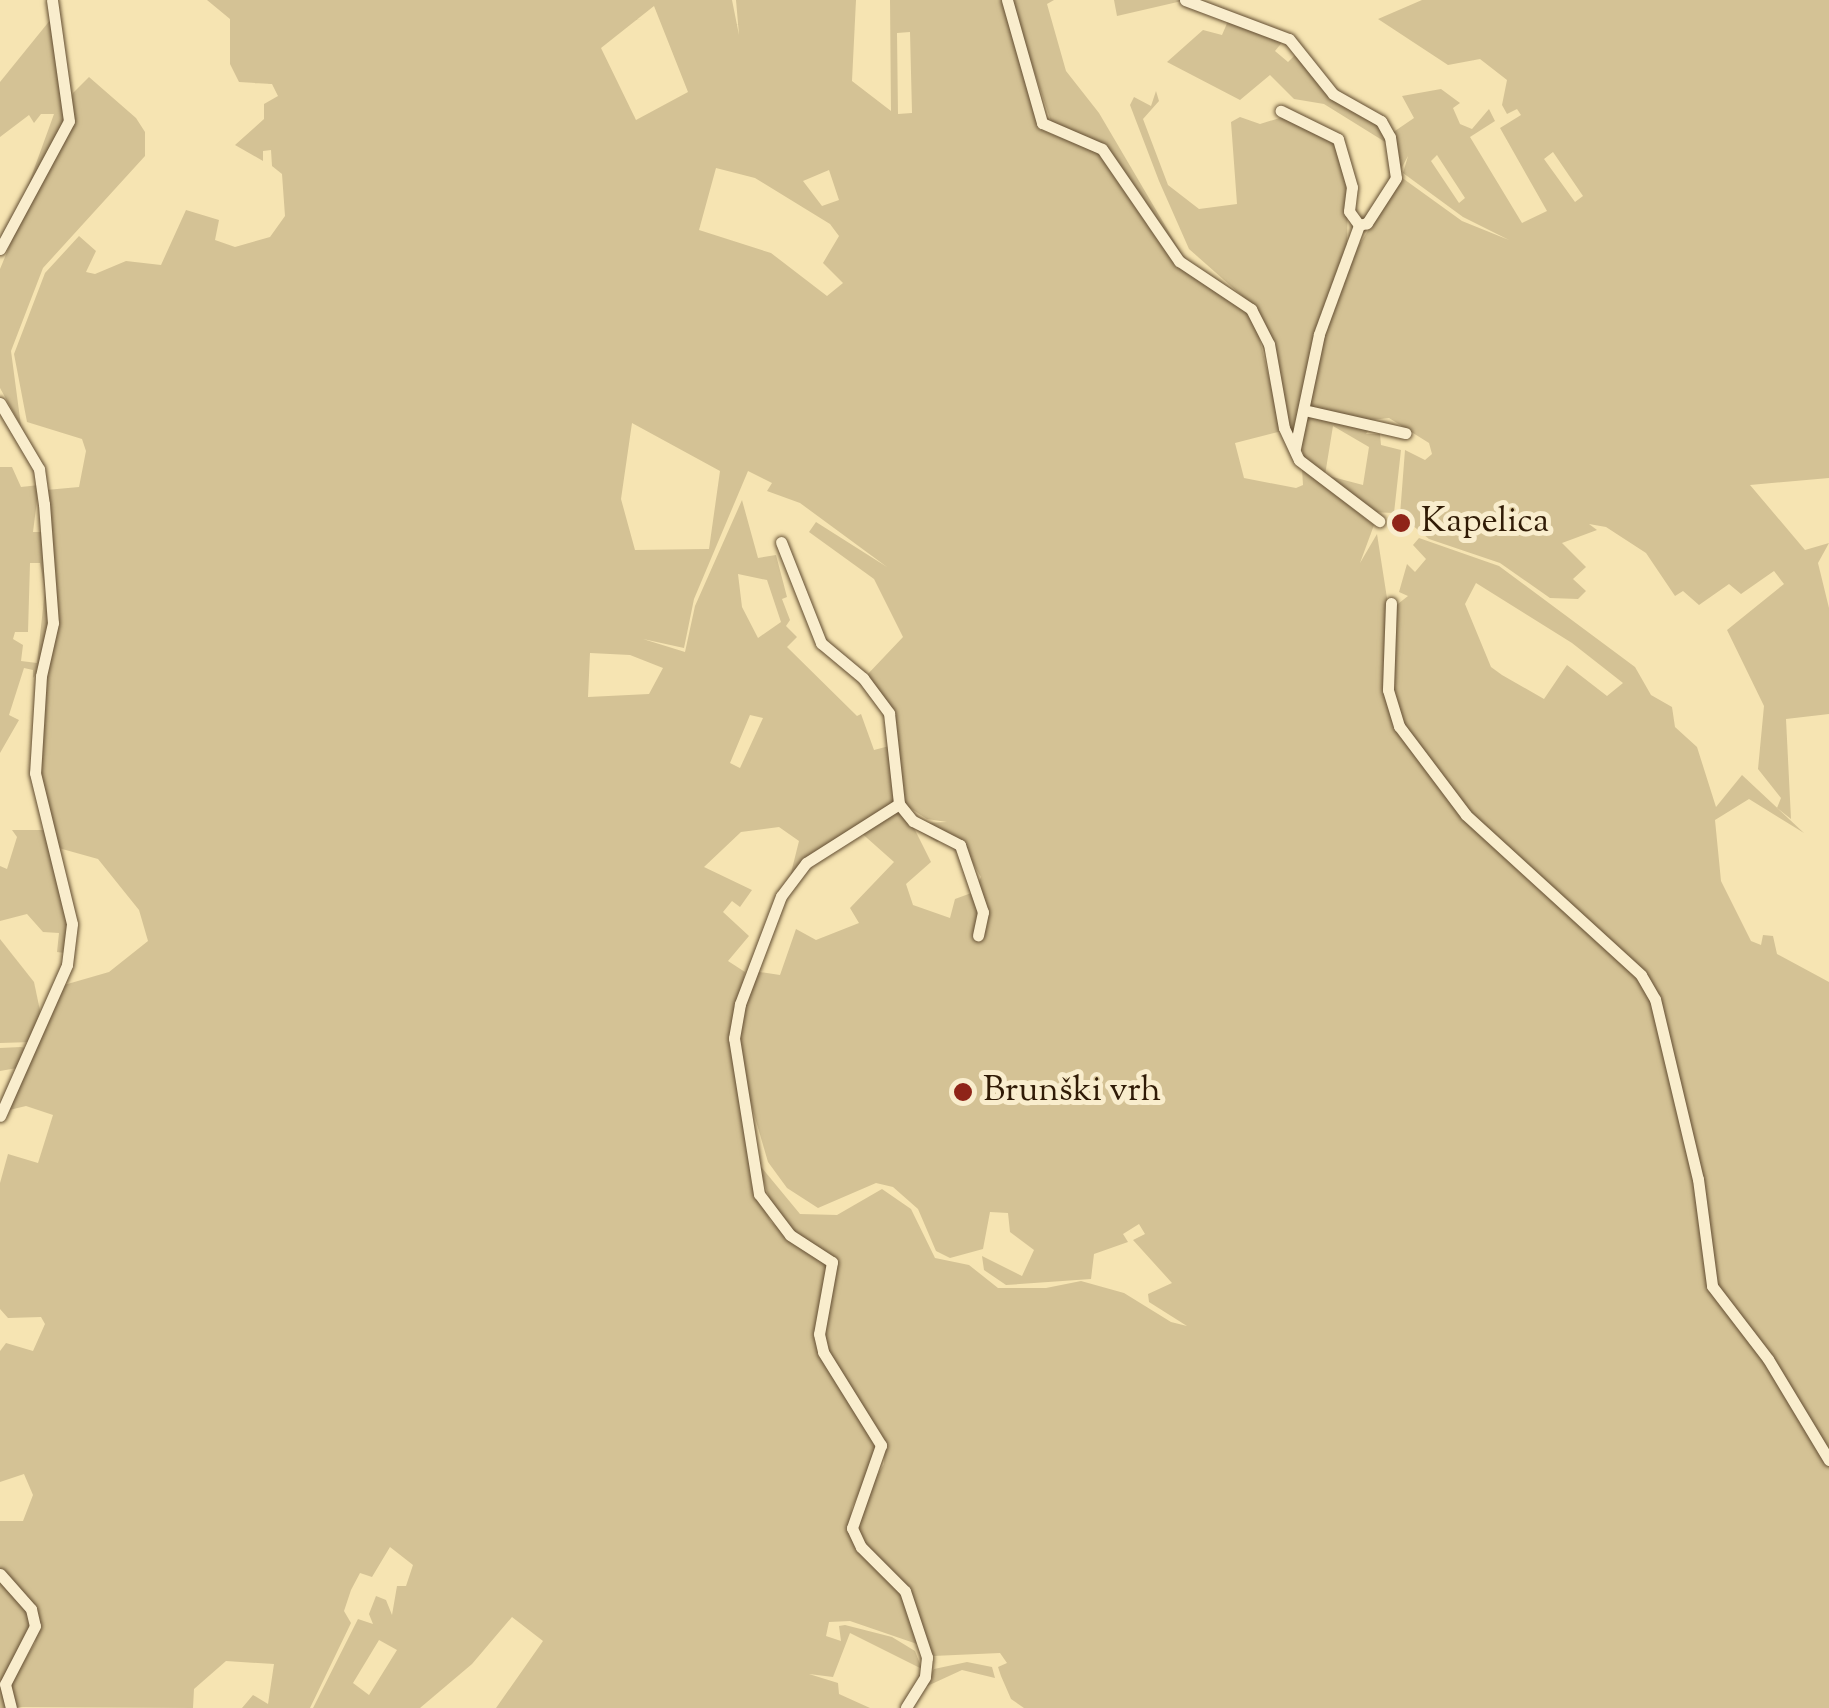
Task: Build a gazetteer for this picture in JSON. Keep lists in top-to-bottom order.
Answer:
{
  "places": ["Kapelica", "Brunški vrh"]
}
